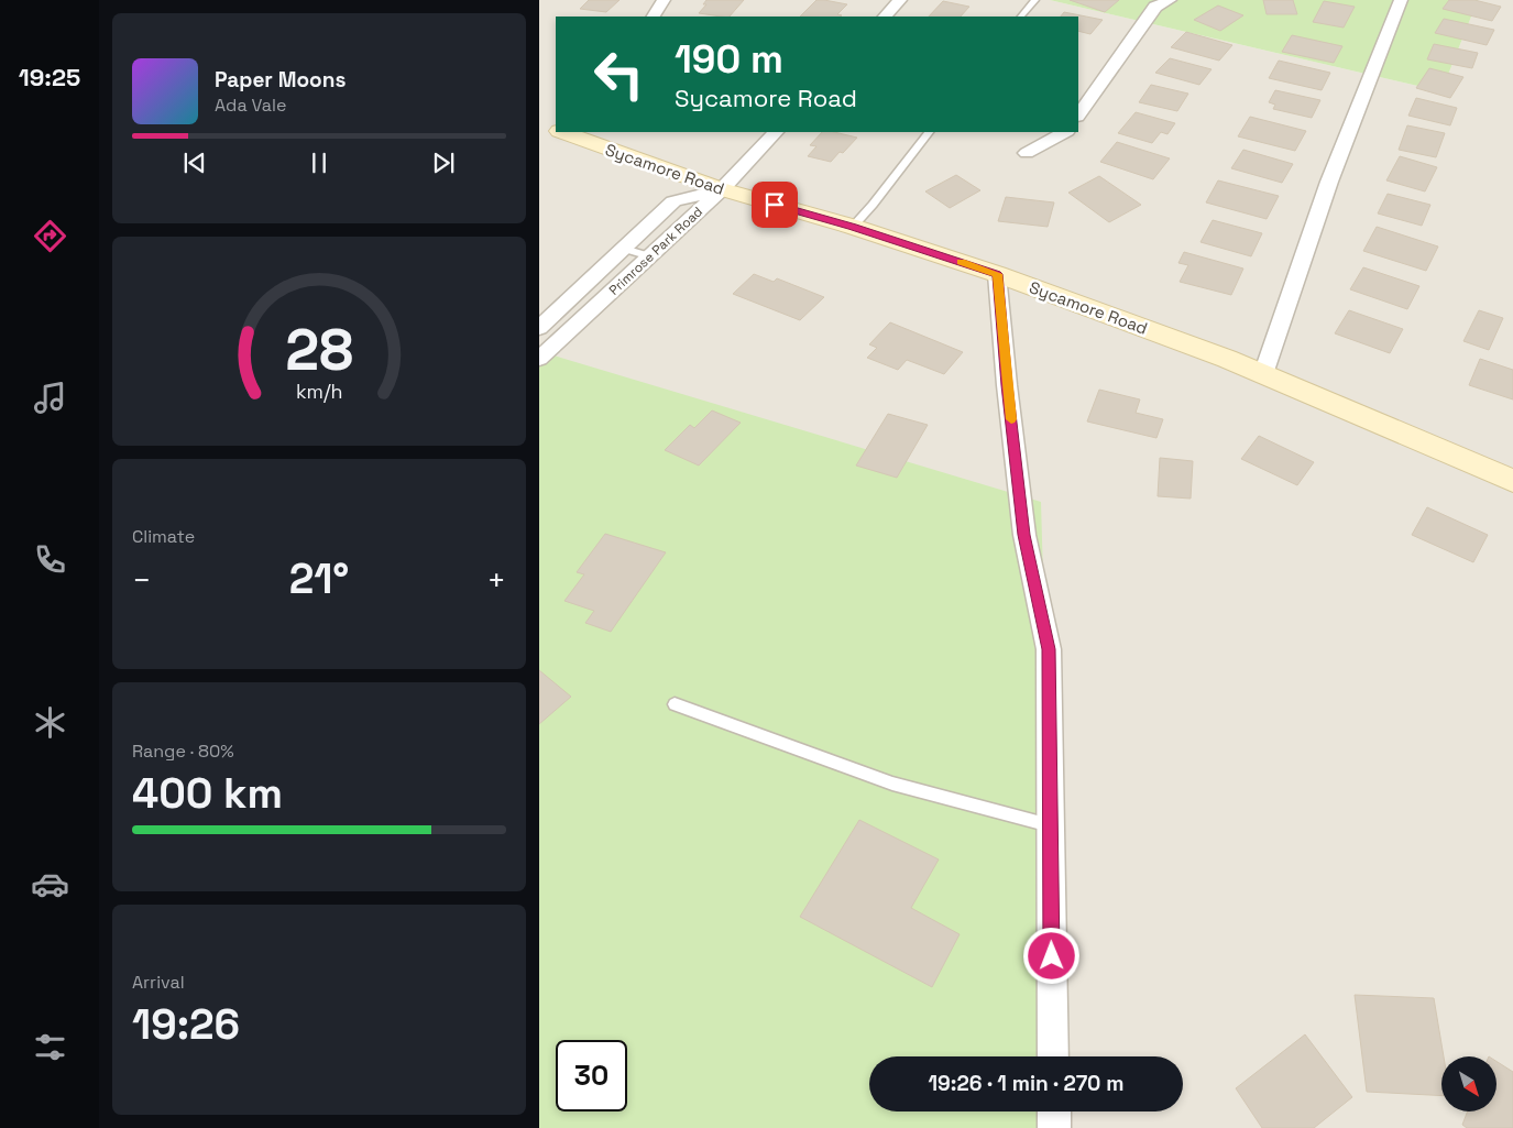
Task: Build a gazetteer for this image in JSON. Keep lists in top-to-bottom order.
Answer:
{
  "streets": {
    "street": ["Sycamore Road", "Primrose Park Road"]
  },
  "crossings": [
    ["Sycamore Road", "Primrose Park Road"]
  ],
  "north": "bottom right",
  "page": {
    "tabs": "19:25",
    "turn": ["190 m", "Sycamore Road"],
    "song": ["Paper Moons", "Ada Vale"],
    "tile": [
      "Climate",
      ["Range · 80%", "400 km"],
      ["Arrival", "19:26"]
    ],
    "heat": ["−", "21°", "+"],
    "limit": "30",
    "trip": "19:26 · 1 min · 270 m",
    "gauge": ["28", "km/h"]
  }
}
